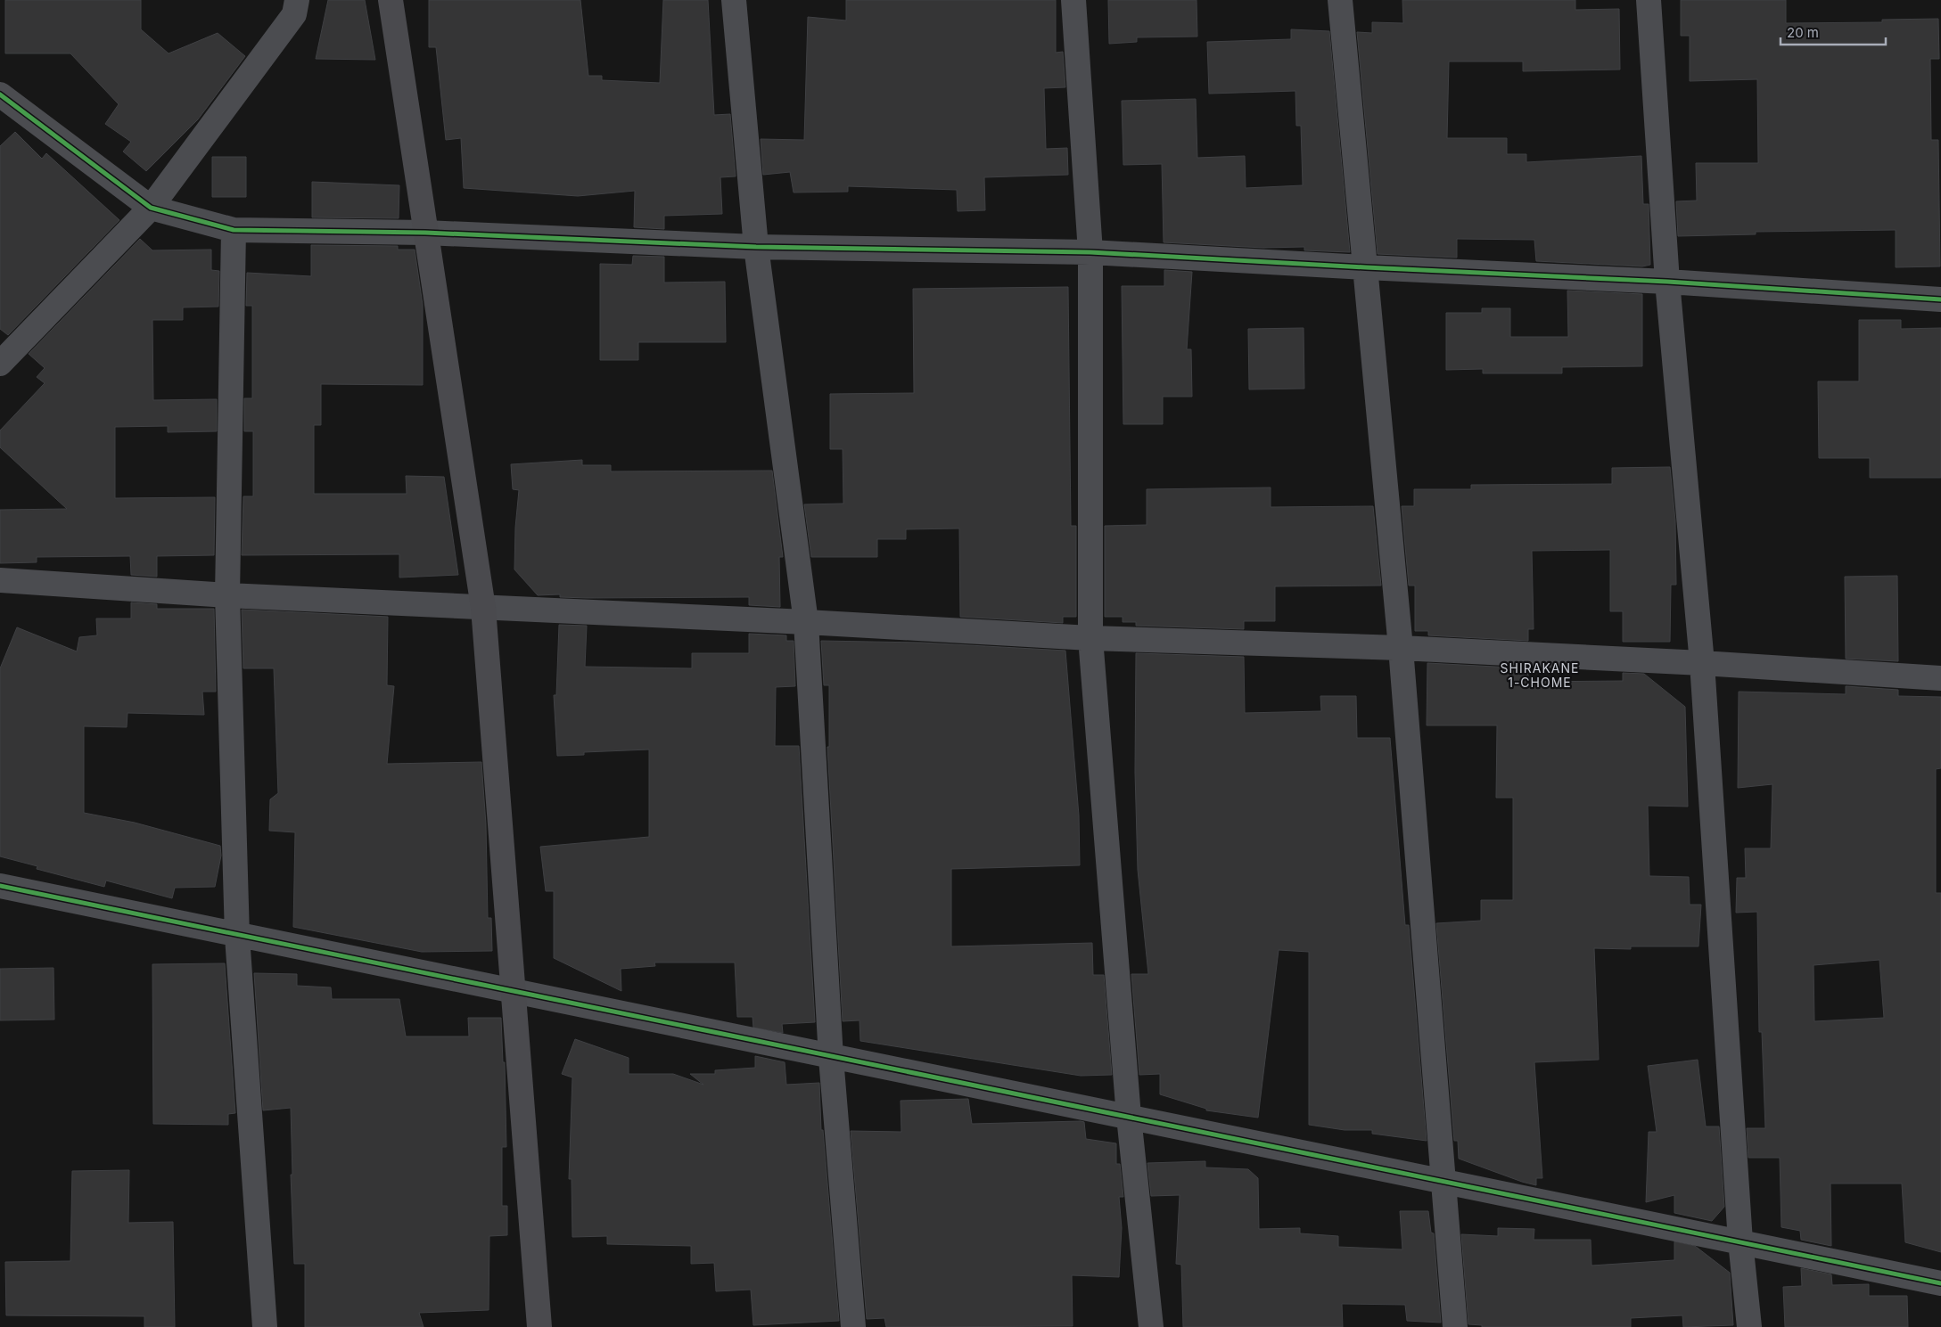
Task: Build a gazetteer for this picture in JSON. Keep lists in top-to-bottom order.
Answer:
{
  "districts": ["SHIRAKANE 1-CHOME"],
  "scale_bar": "20 m"
}
